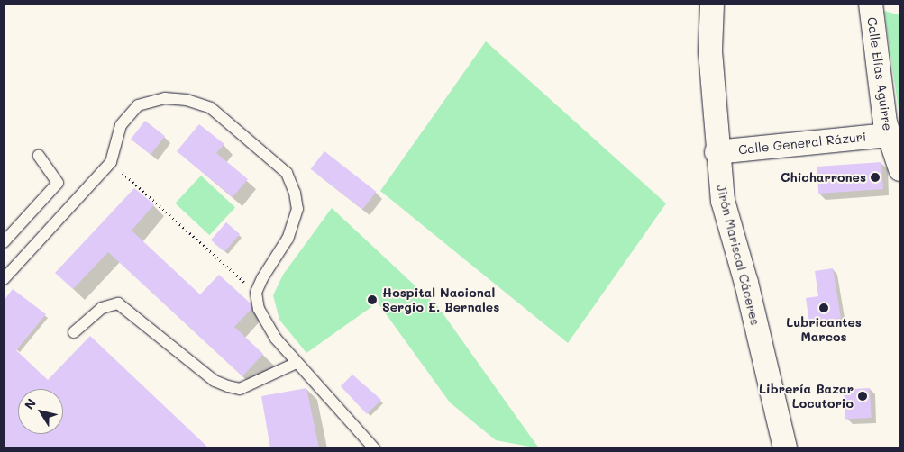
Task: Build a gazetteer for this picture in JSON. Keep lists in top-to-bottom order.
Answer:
{
  "streets": {
    "street": ["Calle Elías Aguirre", "Calle General Rázuri", "Jirón Mariscal Cáceres"]
  },
  "crossings": [
    ["Calle Elías Aguirre", "Calle General Rázuri"],
    ["Calle General Rázuri", "Jirón Mariscal Cáceres"]
  ],
  "places": [
    "Chicharrones",
    "Hospital Nacional Sergio E. Bernales",
    "Lubricantes Marcos",
    "Librería Bazar Locutorio"
  ],
  "north": "top left"
}
